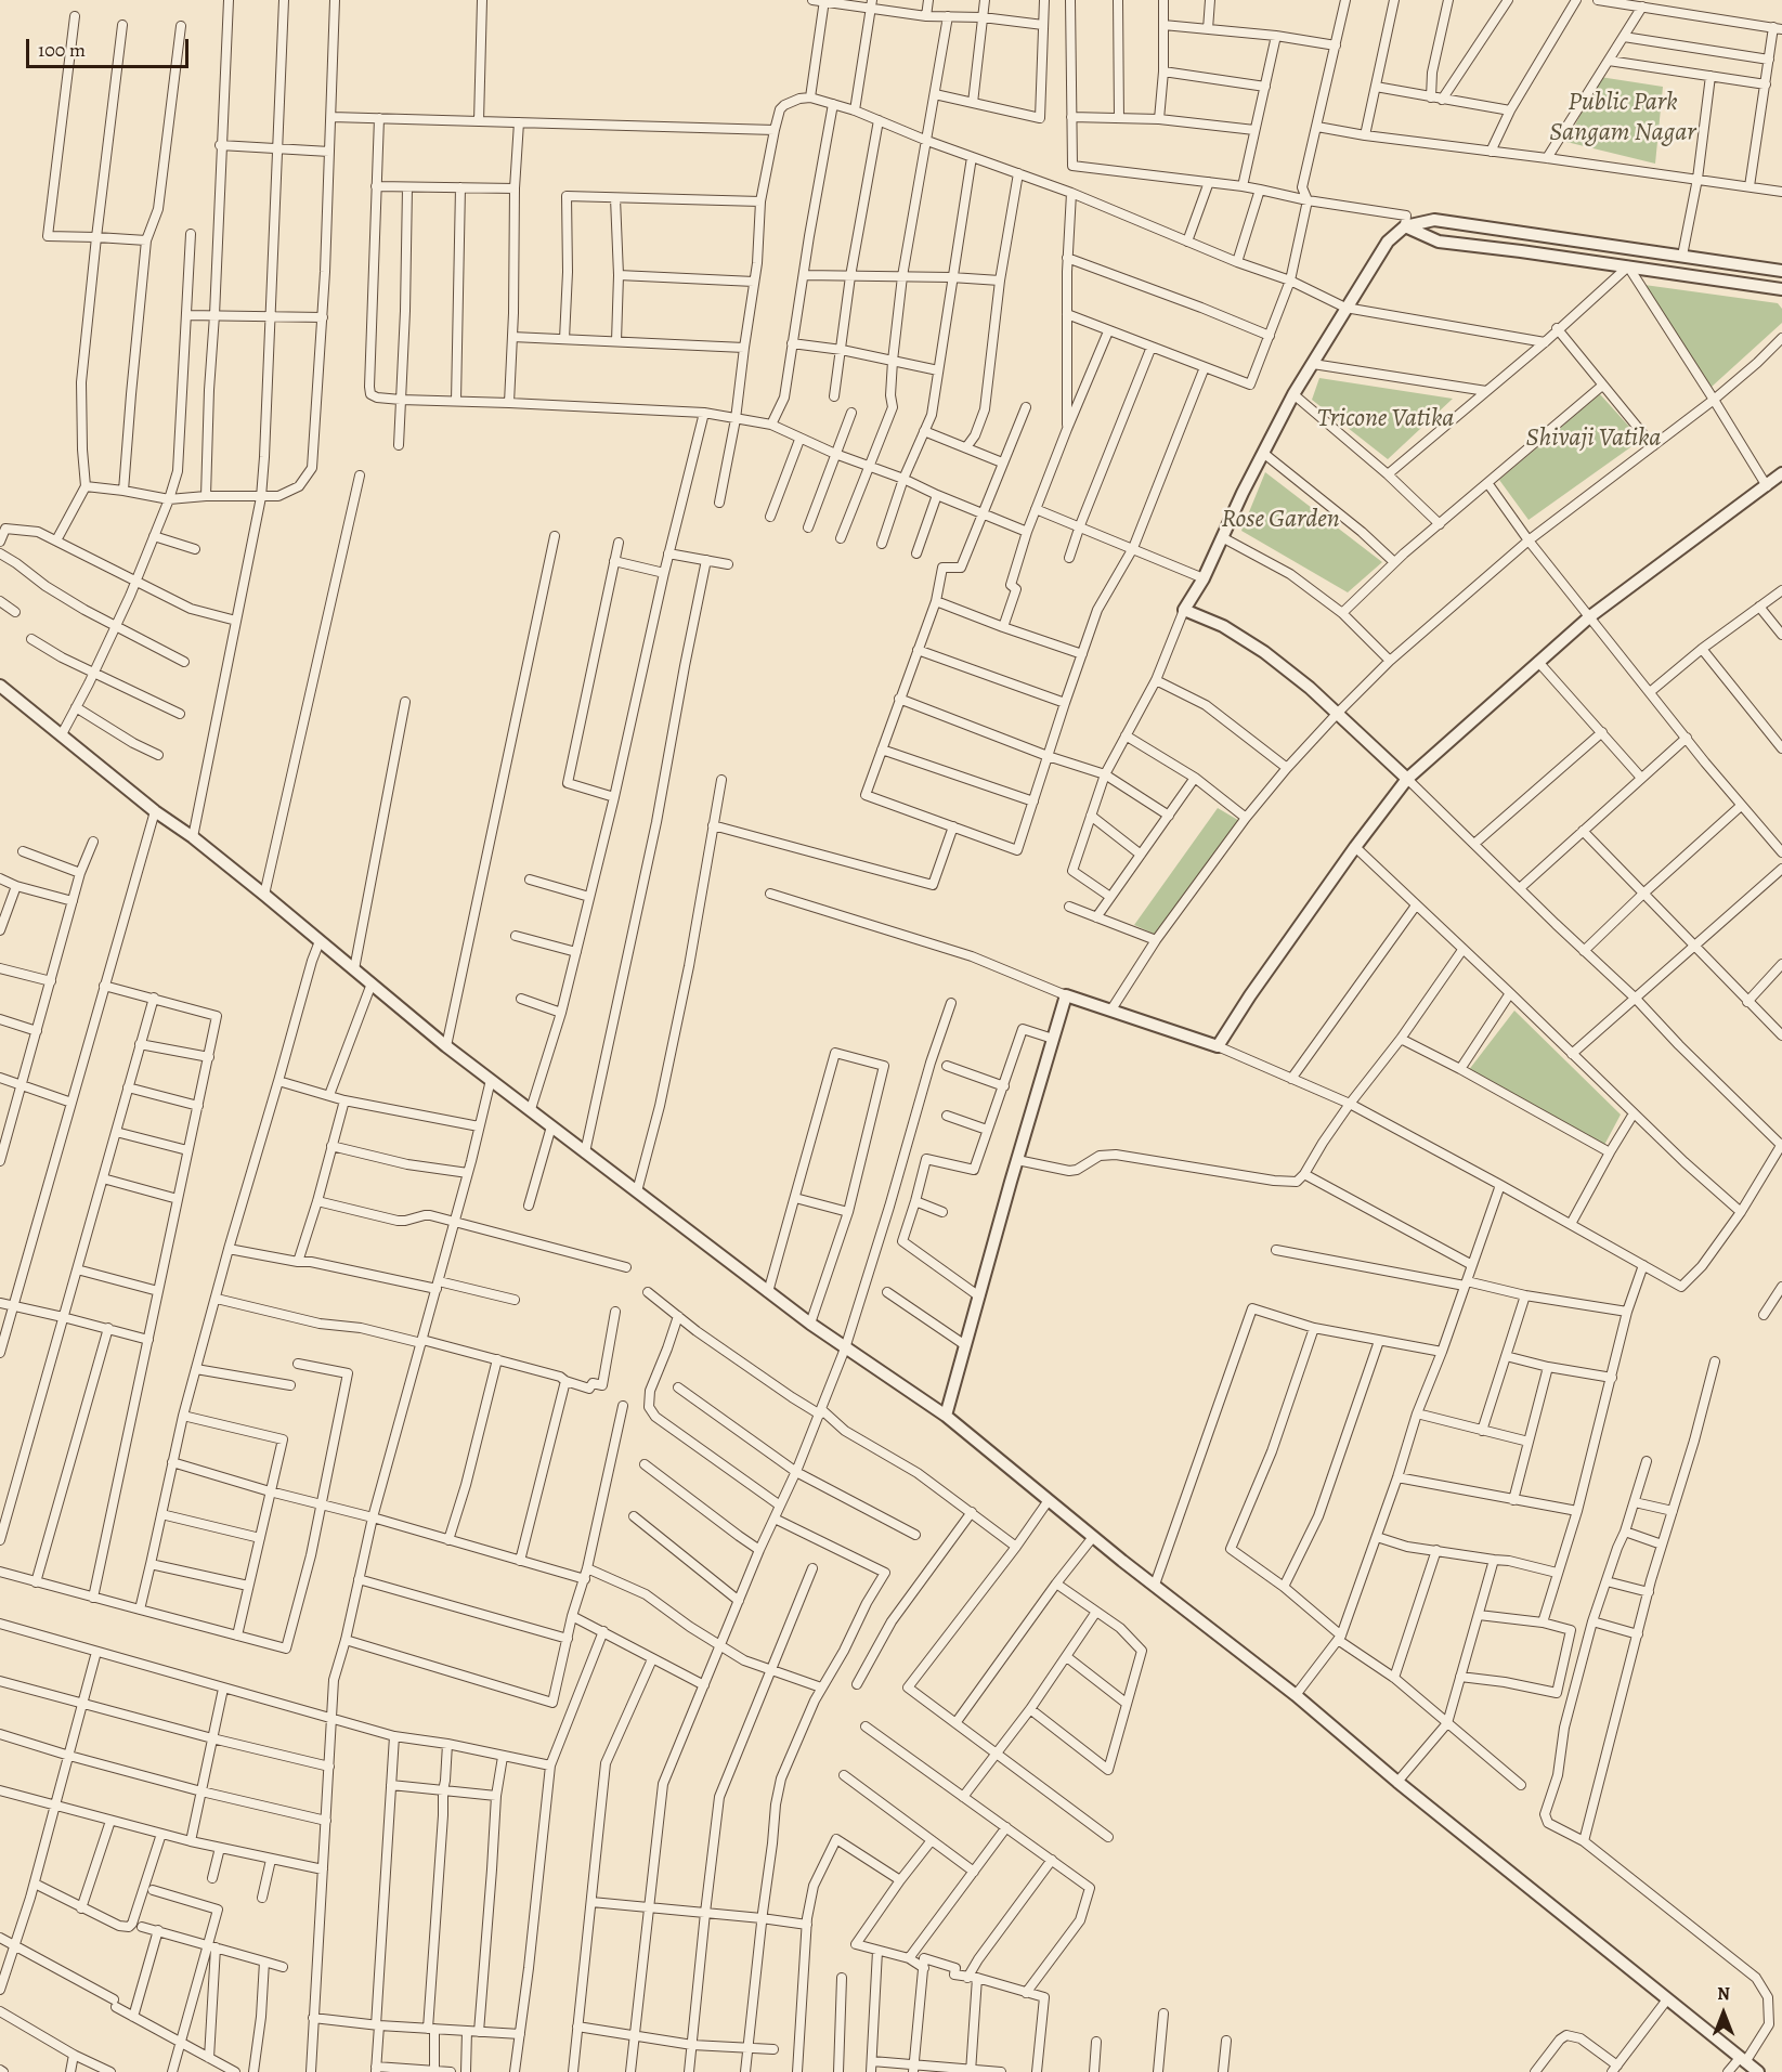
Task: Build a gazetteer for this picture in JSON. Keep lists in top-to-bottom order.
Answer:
{
  "parks": [
    "Public Park Sangam Nagar",
    "Tricone Vatika",
    "Shivaji Vatika",
    "Rose Garden"
  ],
  "scale_bar": "100 m",
  "north": "top"
}
